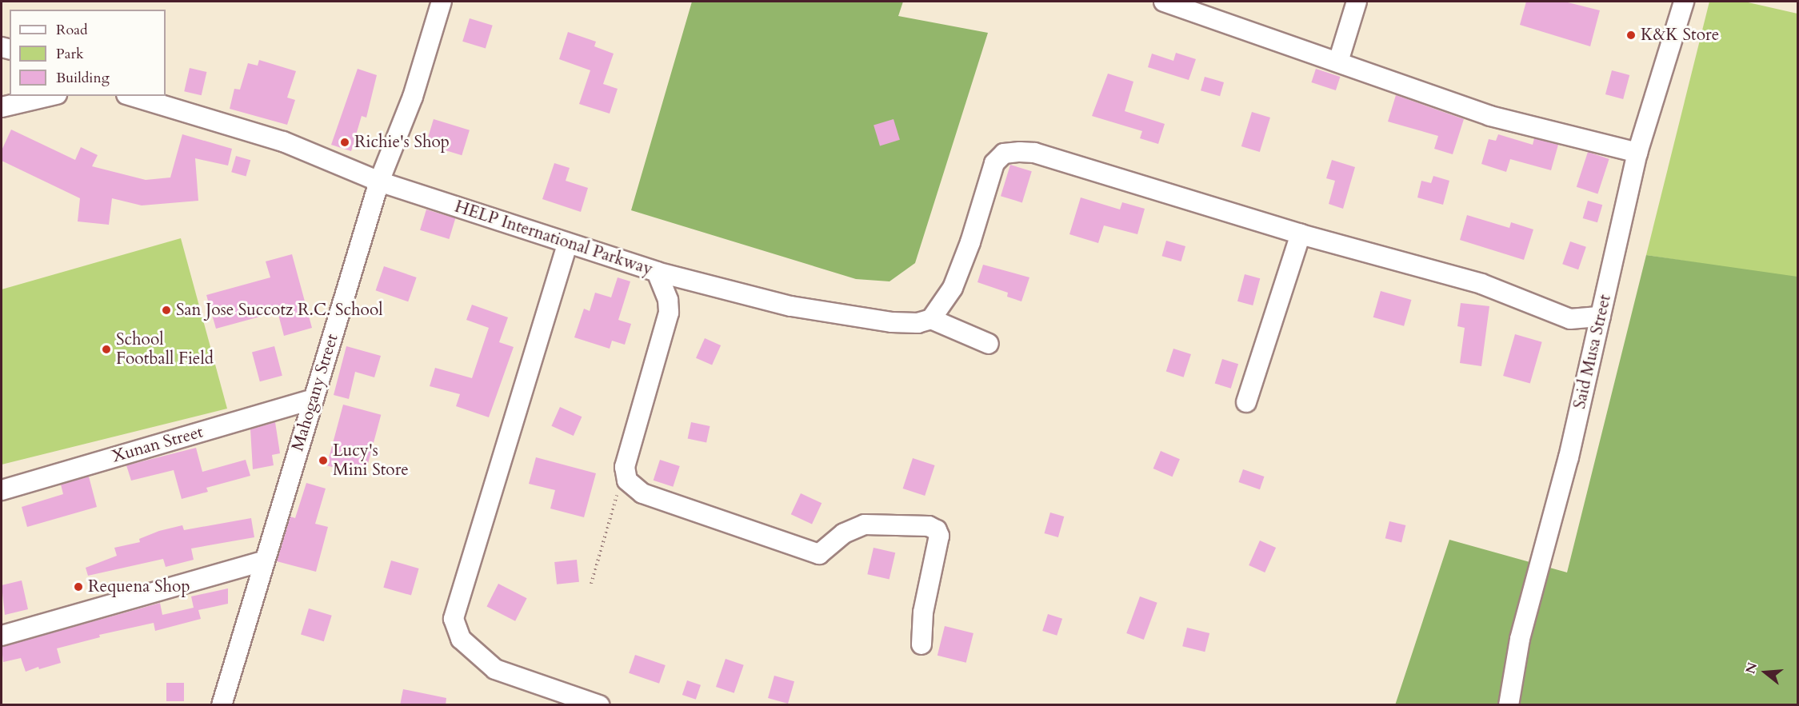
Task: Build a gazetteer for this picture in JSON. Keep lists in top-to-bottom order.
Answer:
{
  "streets": {
    "street": [
      "HELP International Parkway",
      "Said Musa Street",
      "Mahogany Street",
      "Xunan Street"
    ]
  },
  "crossings": [
    ["HELP International Parkway", "Mahogany Street"],
    ["Mahogany Street", "Xunan Street"]
  ],
  "places": [
    "K&K Store",
    "Richie's Shop",
    "San Jose Succotz R.C. School",
    "School Football Field",
    "Lucy's Mini Store",
    "Requena Shop"
  ],
  "legend": ["Road", "Park", "Building"],
  "north": "left"
}
